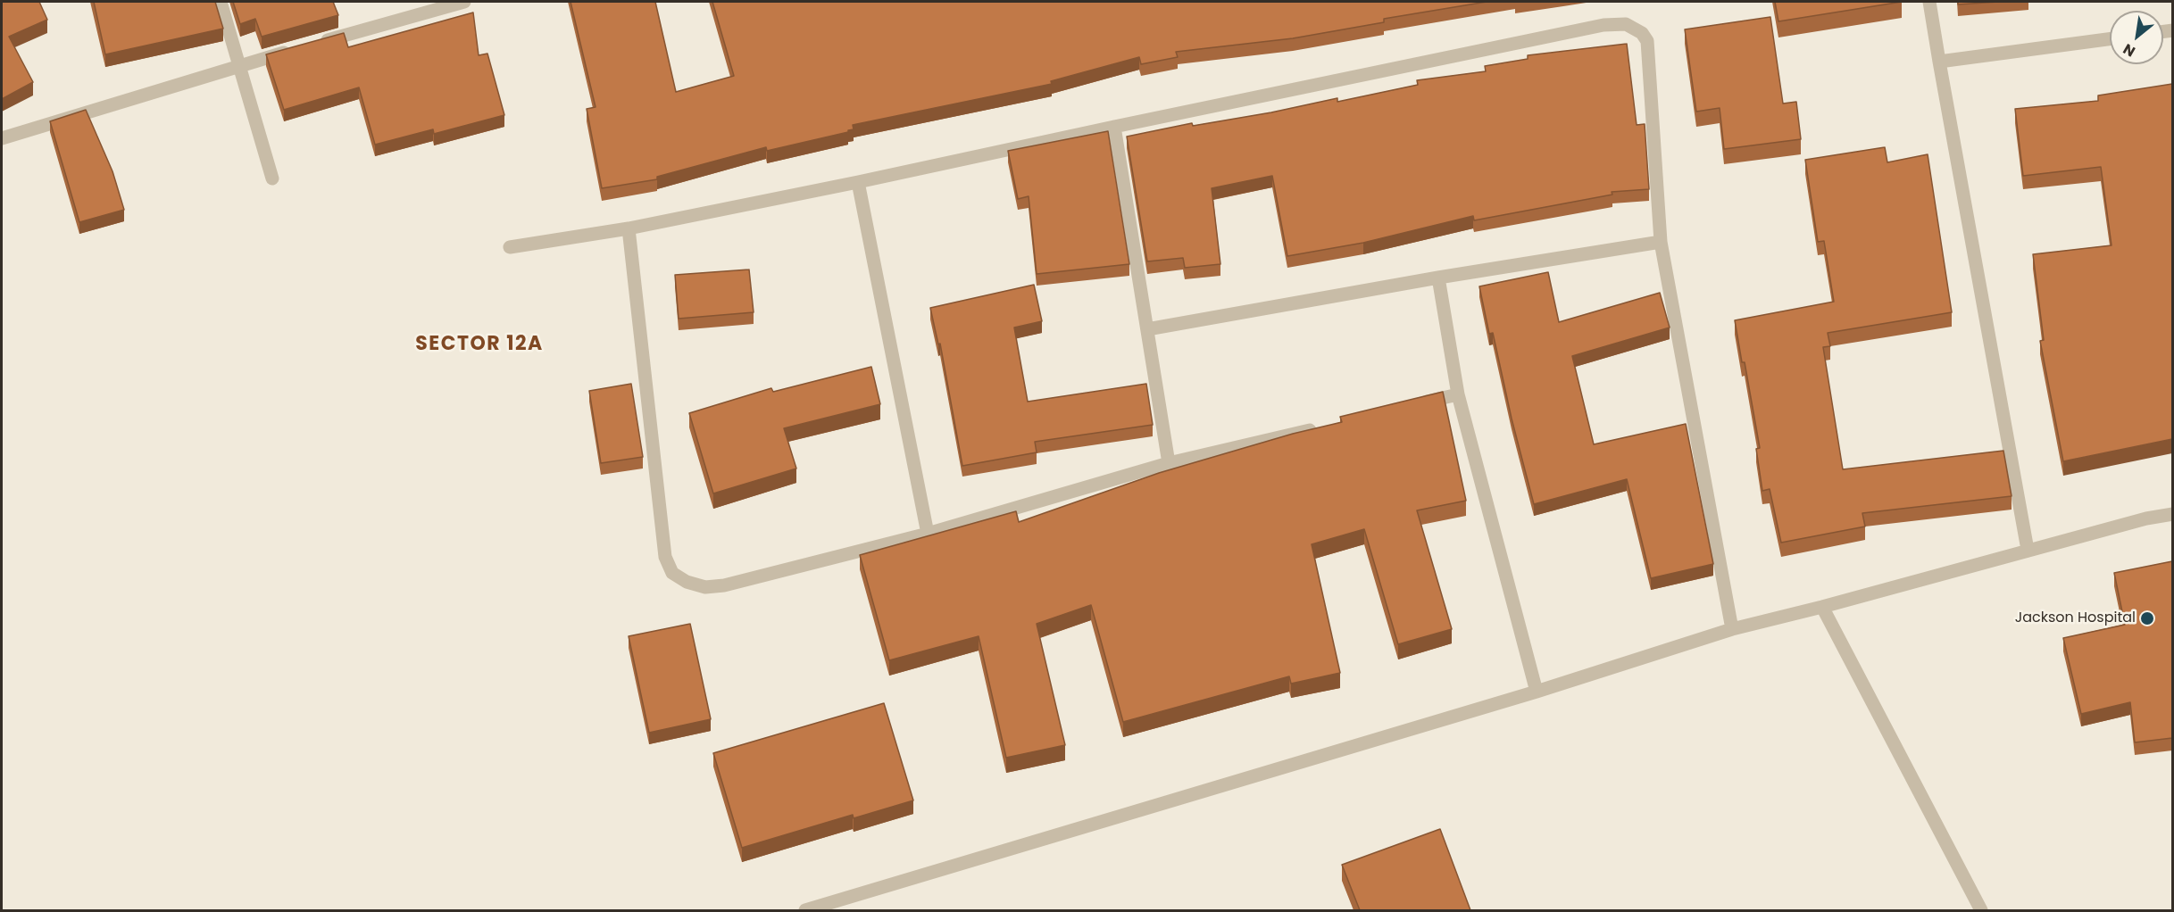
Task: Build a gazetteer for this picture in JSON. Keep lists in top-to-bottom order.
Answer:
{
  "districts": ["SECTOR 12A"],
  "places": ["Jackson Hospital"],
  "north": "bottom left"
}
